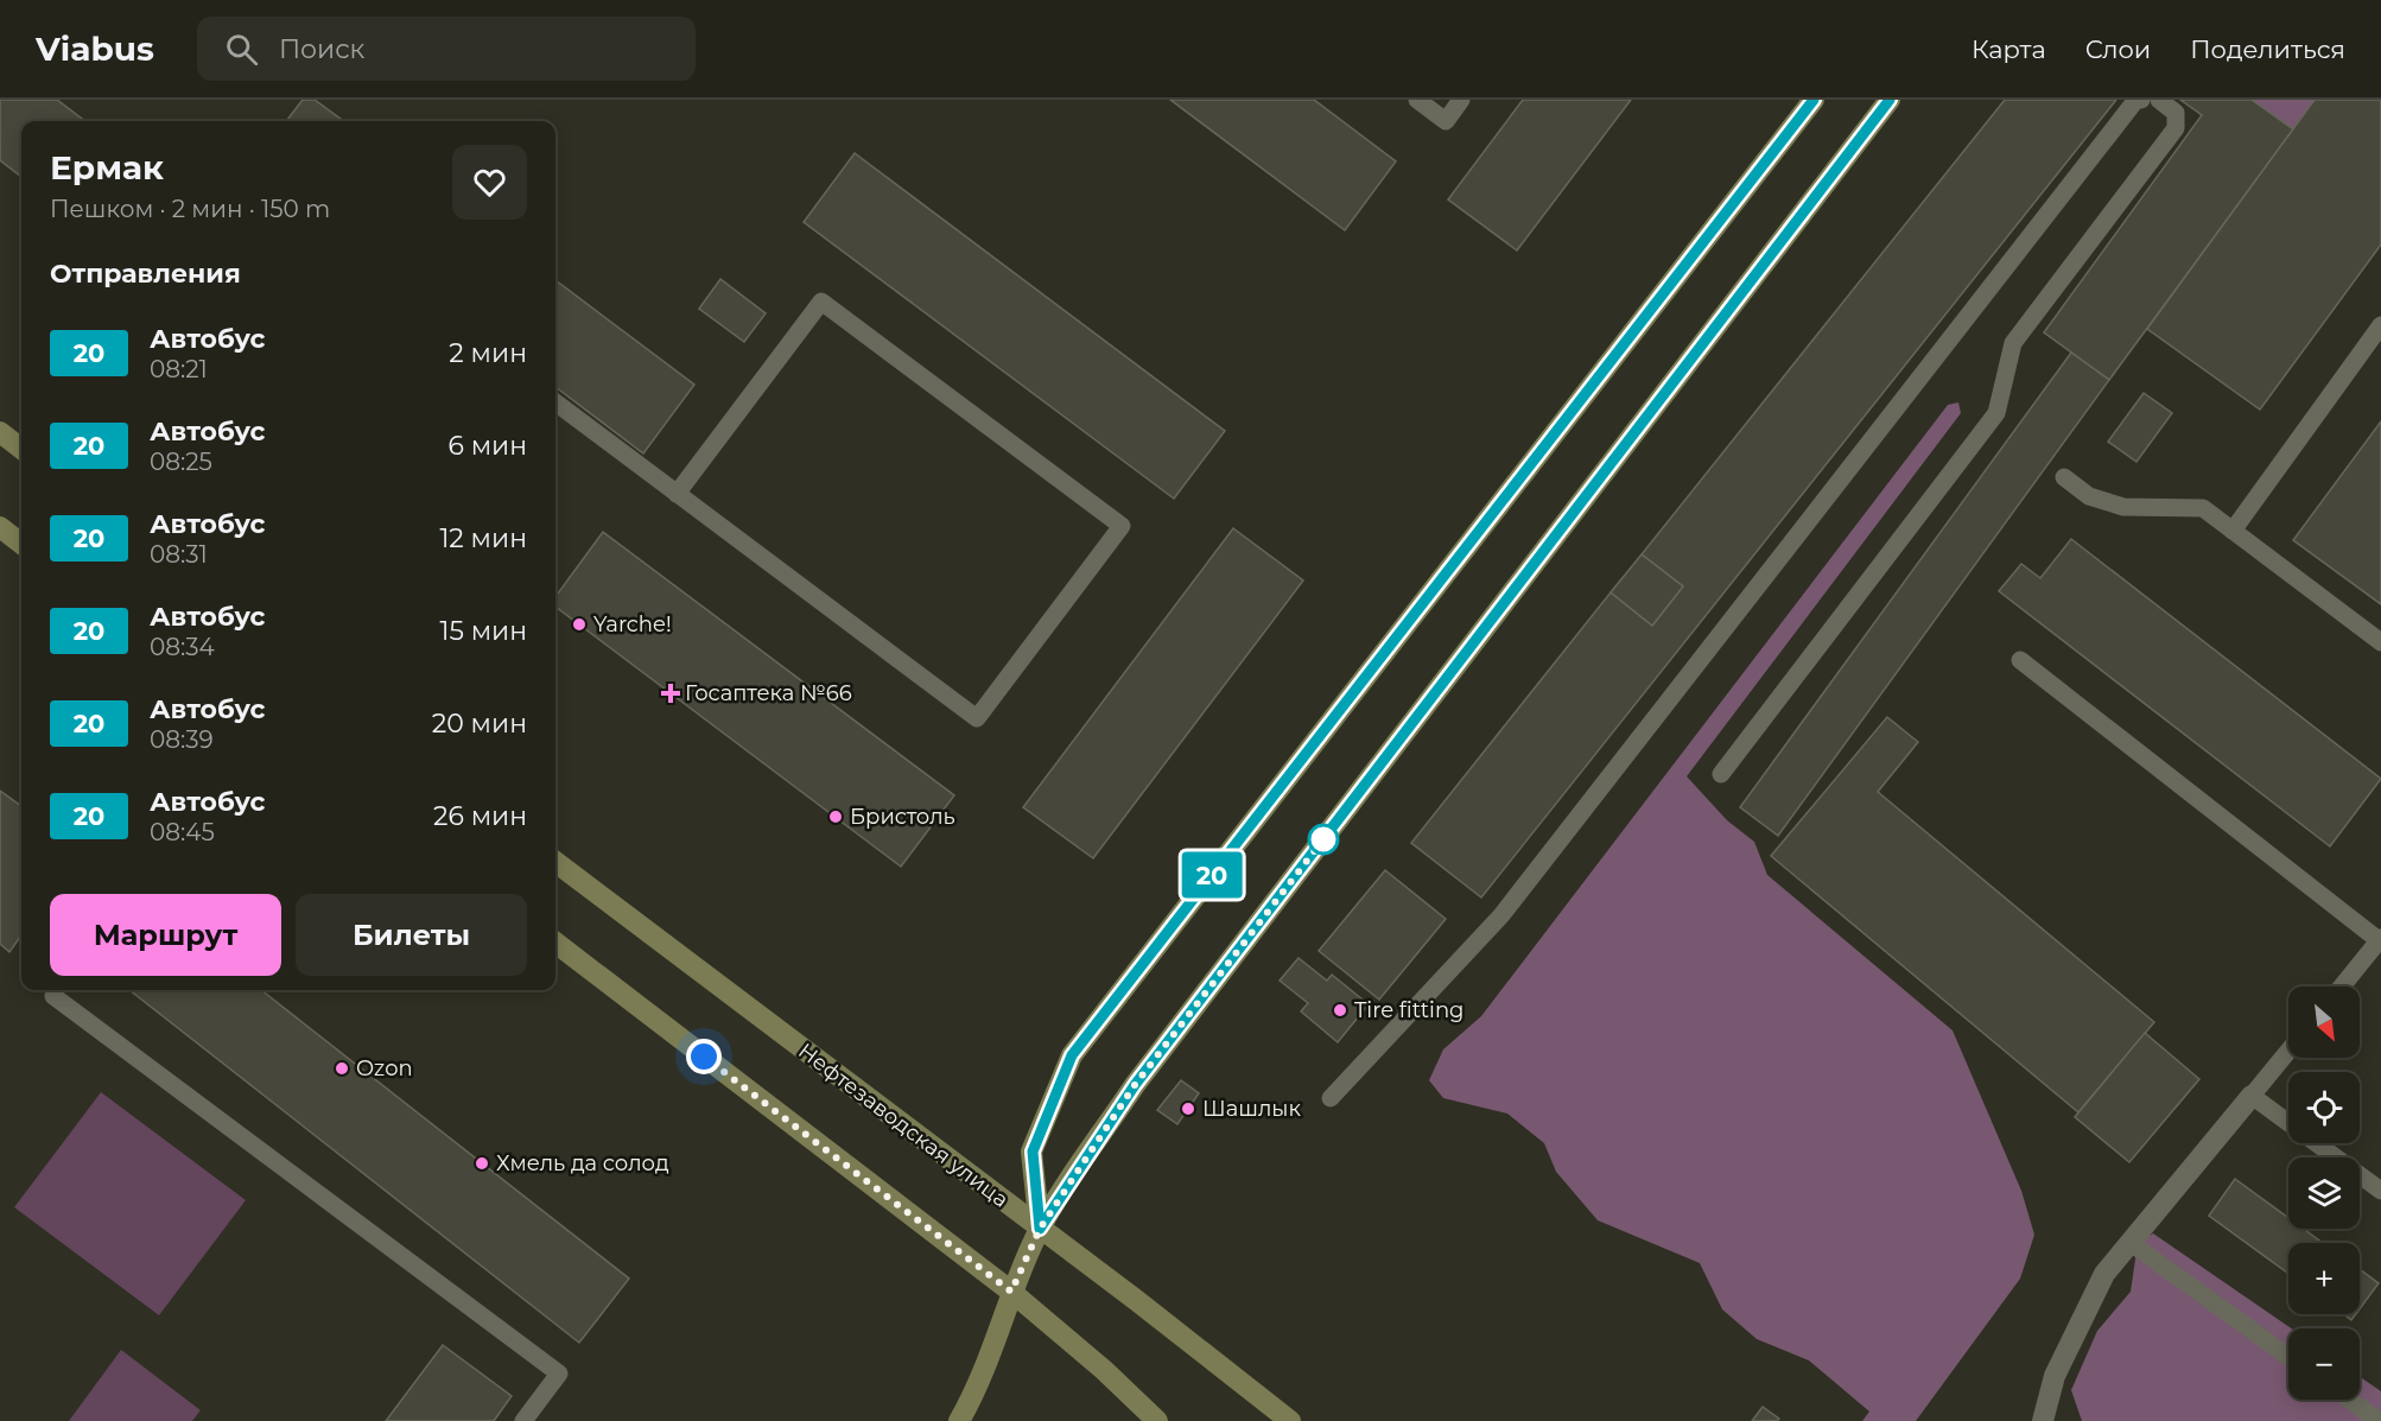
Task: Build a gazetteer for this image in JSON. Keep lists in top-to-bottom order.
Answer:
{
  "streets": {
    "main road": ["Нефтезаводская улица"]
  },
  "places": {
    "other": [
      "Yarche!",
      "Бристоль",
      "Tire fitting",
      "Ozon",
      "Шашлык",
      "Хмель да солод"
    ],
    "health": ["Госаптека №66"]
  },
  "lines": ["bus line 20"],
  "north": "bottom right",
  "page": {
    "header": "Viabus",
    "search": "Поиск",
    "nav": ["Карта", "Слои", "Поделиться"],
    "on_map": "20",
    "heading": [
      ["Ермак", "Пешком · 2 мин · 150 m"],
      "Отправления"
    ],
    "list": [
      {
        "mark": "20",
        "name": "Автобус",
        "note": "08:21",
        "value": "2 мин"
      },
      {
        "mark": "20",
        "name": "Автобус",
        "note": "08:25",
        "value": "6 мин"
      },
      {
        "mark": "20",
        "name": "Автобус",
        "note": "08:31",
        "value": "12 мин"
      },
      {
        "mark": "20",
        "name": "Автобус",
        "note": "08:34",
        "value": "15 мин"
      },
      {
        "mark": "20",
        "name": "Автобус",
        "note": "08:39",
        "value": "20 мин"
      },
      {
        "mark": "20",
        "name": "Автобус",
        "note": "08:45",
        "value": "26 мин"
      }
    ],
    "buttons": ["Маршрут", "Билеты"],
    "map_buttons": ["+", "−"]
  }
}
